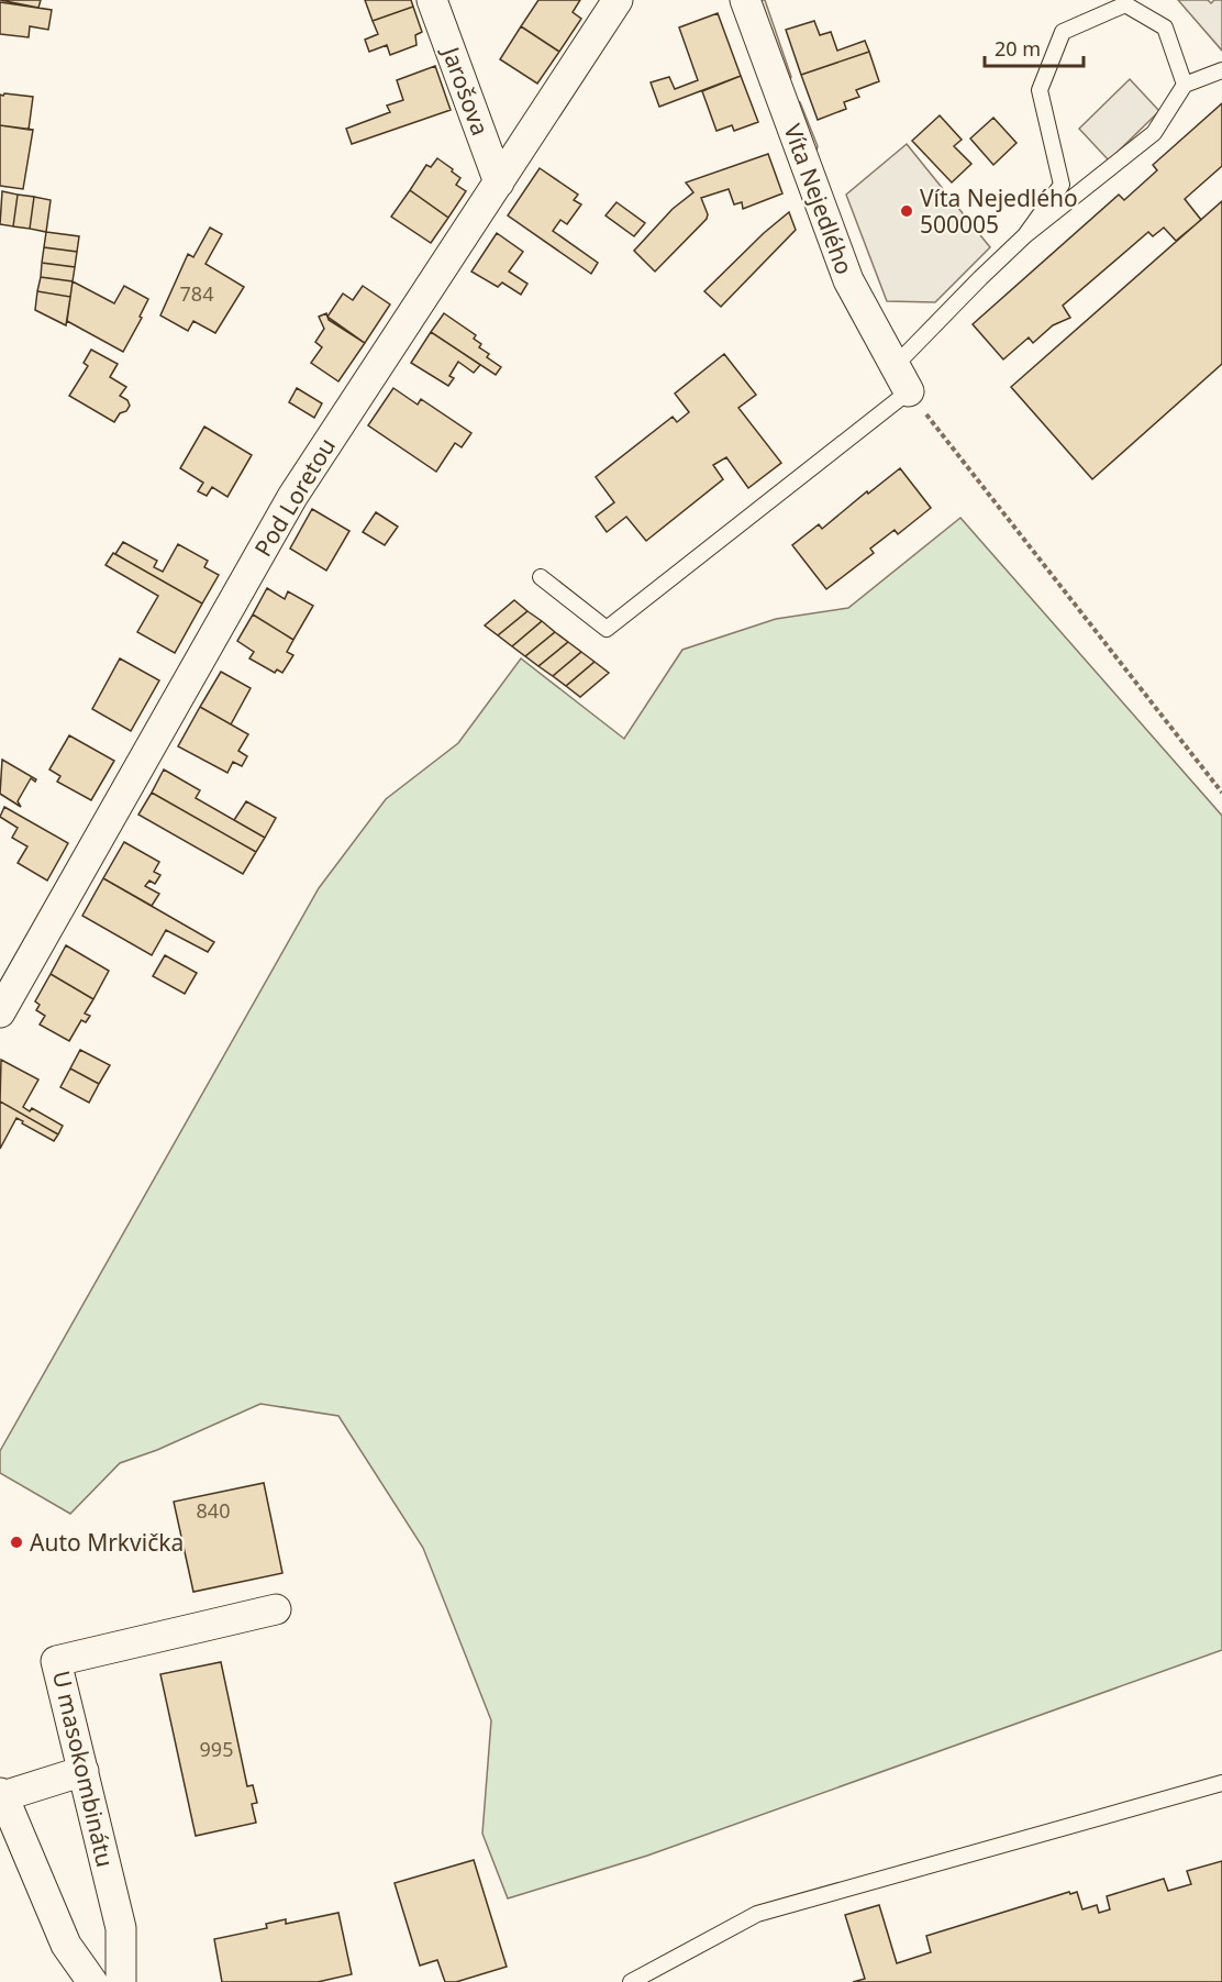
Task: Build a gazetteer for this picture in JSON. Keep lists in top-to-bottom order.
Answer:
{
  "streets": {
    "street": [
      "Jarošova",
      "Víta Nejedlého",
      "Pod Loretou",
      "U masokombinátu"
    ]
  },
  "crossings": [
    ["Jarošova", "Pod Loretou"]
  ],
  "places": ["Víta Nejedlého 500005", "Auto Mrkvička"],
  "house_numbers": ["784", "840", "995"],
  "scale_bar": "20 m"
}
